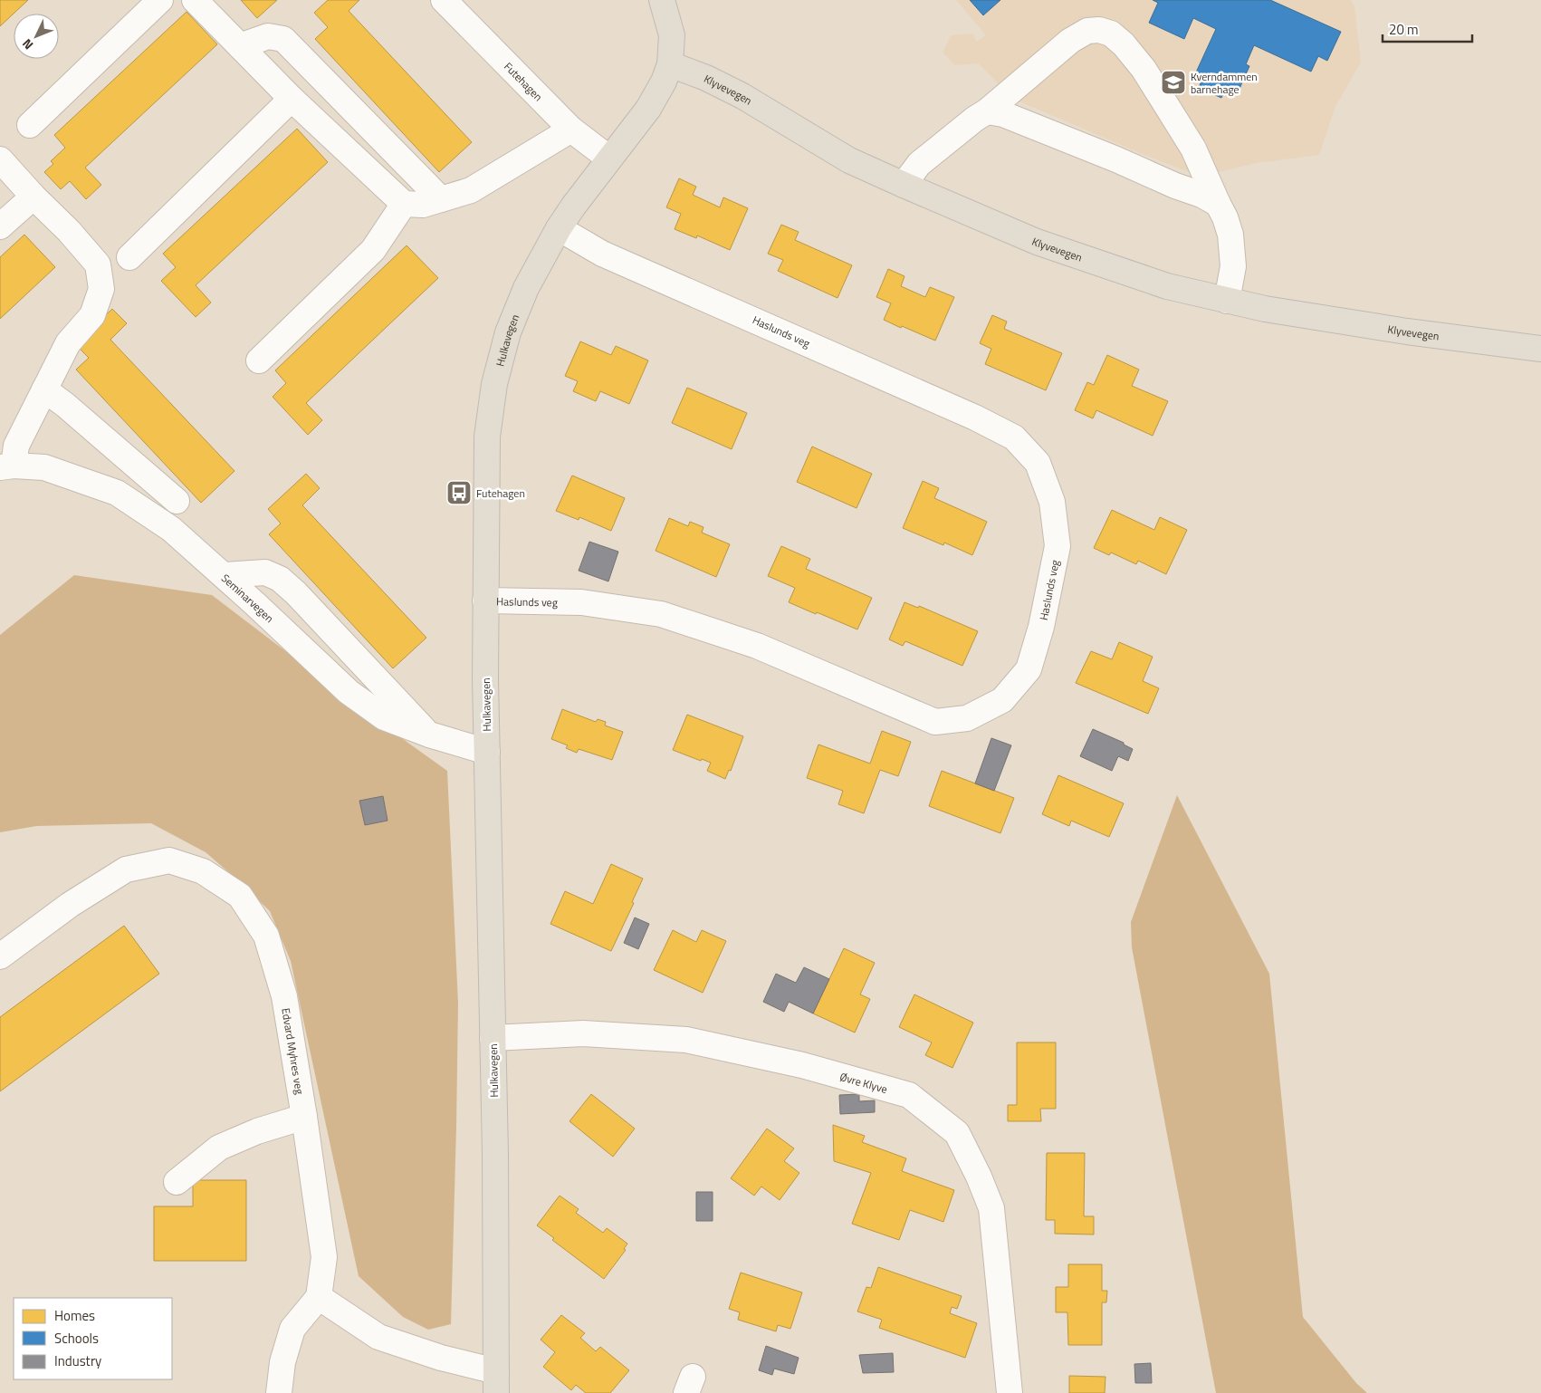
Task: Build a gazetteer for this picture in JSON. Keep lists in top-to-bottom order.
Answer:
{
  "streets": {
    "main road": ["Klyvevegen", "Hulkavegen"],
    "street": [
      "Futehagen",
      "Haslunds veg",
      "Seminarvegen",
      "Edvard Myhres veg",
      "Øvre Klyve"
    ]
  },
  "crossings": [
    ["Futehagen", "Hulkavegen"],
    ["Klyvevegen", "Hulkavegen"],
    ["Haslunds veg", "Hulkavegen"],
    ["Hulkavegen", "Seminarvegen"],
    ["Hulkavegen", "Øvre Klyve"]
  ],
  "places": {
    "school or university": ["Kverndammen barnehage"],
    "bus stop": ["Futehagen"]
  },
  "legend": ["Homes", "Schools", "Industry"],
  "scale_bar": "20 m",
  "north": "bottom left"
}
